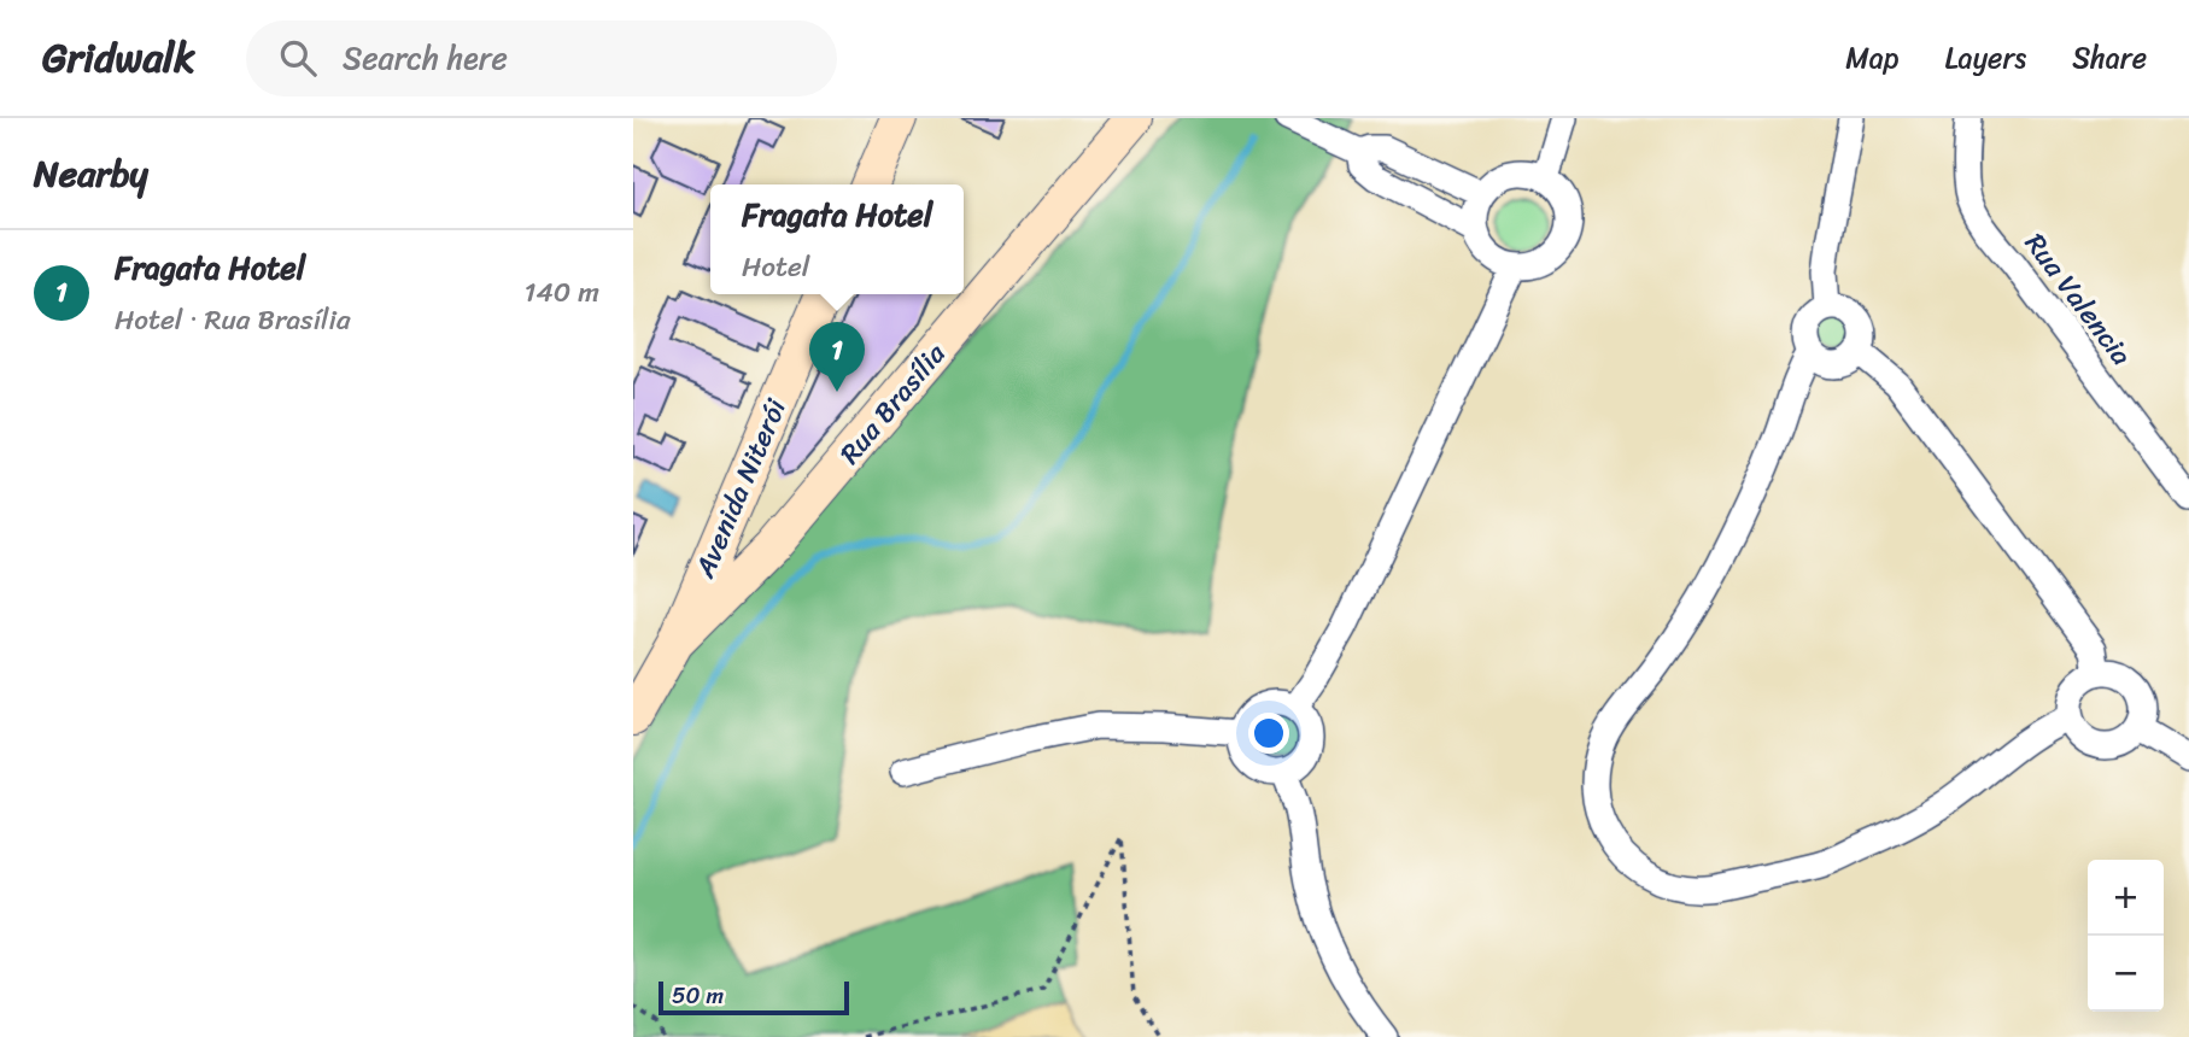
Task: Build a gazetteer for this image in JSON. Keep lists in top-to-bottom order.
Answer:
{
  "streets": {
    "street": ["Rua Valencia", "Rua Brasília", "Avenida Niterói"]
  },
  "crossings": [
    ["Rua Brasília", "Avenida Niterói"]
  ],
  "scale_bar": "50 m",
  "page": {
    "header": "Gridwalk",
    "search": "Search here",
    "nav": ["Map", "Layers", "Share"],
    "heading": "Nearby",
    "popup": ["Fragata Hotel", "Hotel"],
    "list": [
      {
        "mark": "1",
        "name": "Fragata Hotel",
        "note": "Hotel · Rua Brasília",
        "value": "140 m"
      }
    ],
    "pins": "1",
    "map_buttons": ["+", "−"],
    "scale": "50 m"
  }
}
